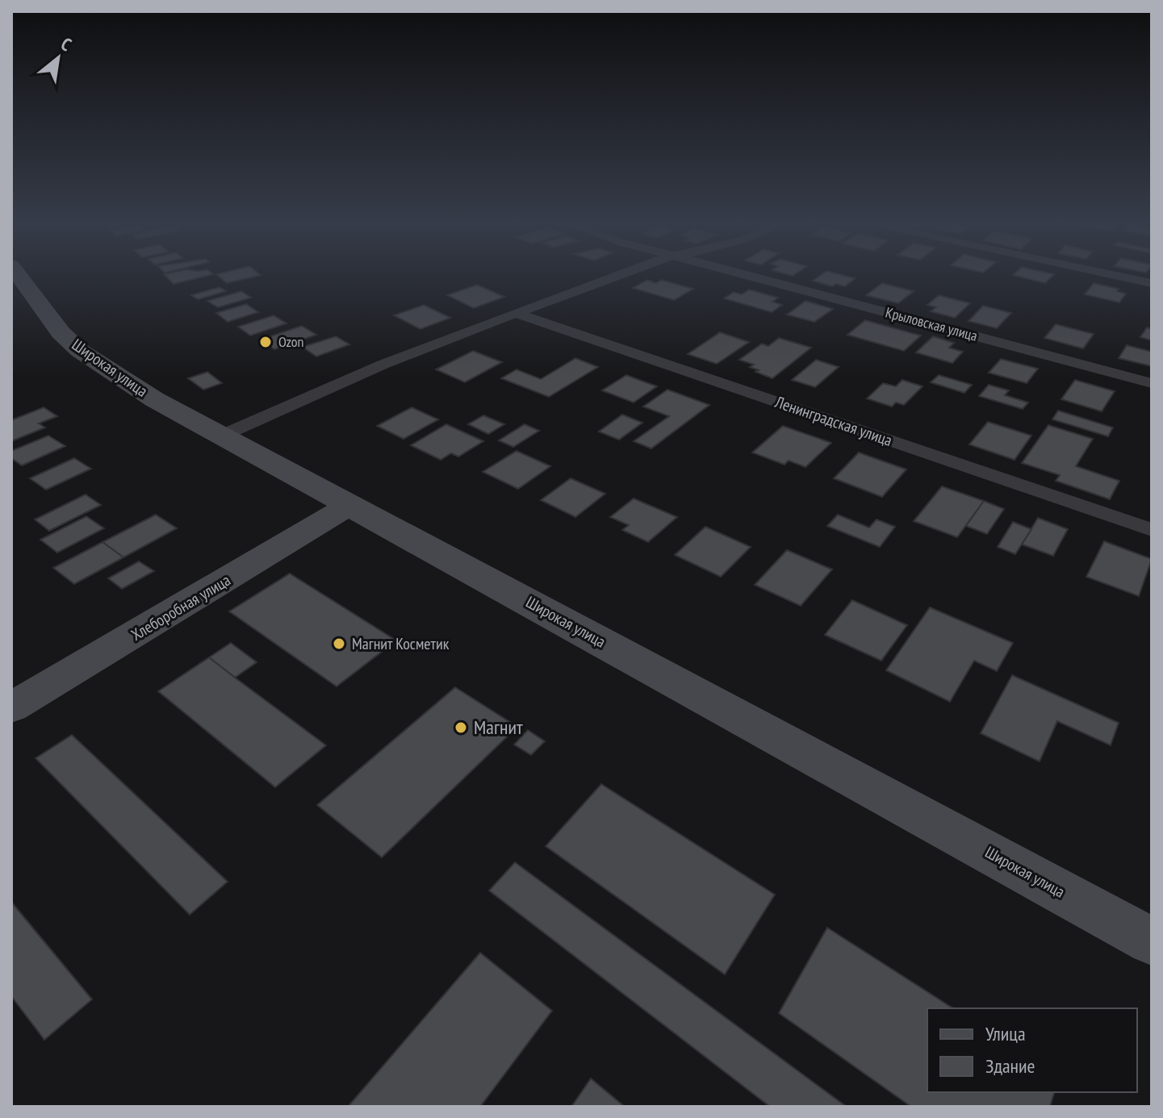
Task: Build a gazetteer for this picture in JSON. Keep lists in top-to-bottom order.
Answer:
{
  "streets": {
    "street": [
      "Крыловская улица",
      "Широкая улица",
      "Ленинградская улица",
      "Хлеборобная улица"
    ]
  },
  "crossings": [
    ["Широкая улица", "Хлеборобная улица"]
  ],
  "places": ["Ozon", "Магнит Косметик", "Магнит"],
  "legend": ["Улица", "Здание"],
  "north": "top right"
}
